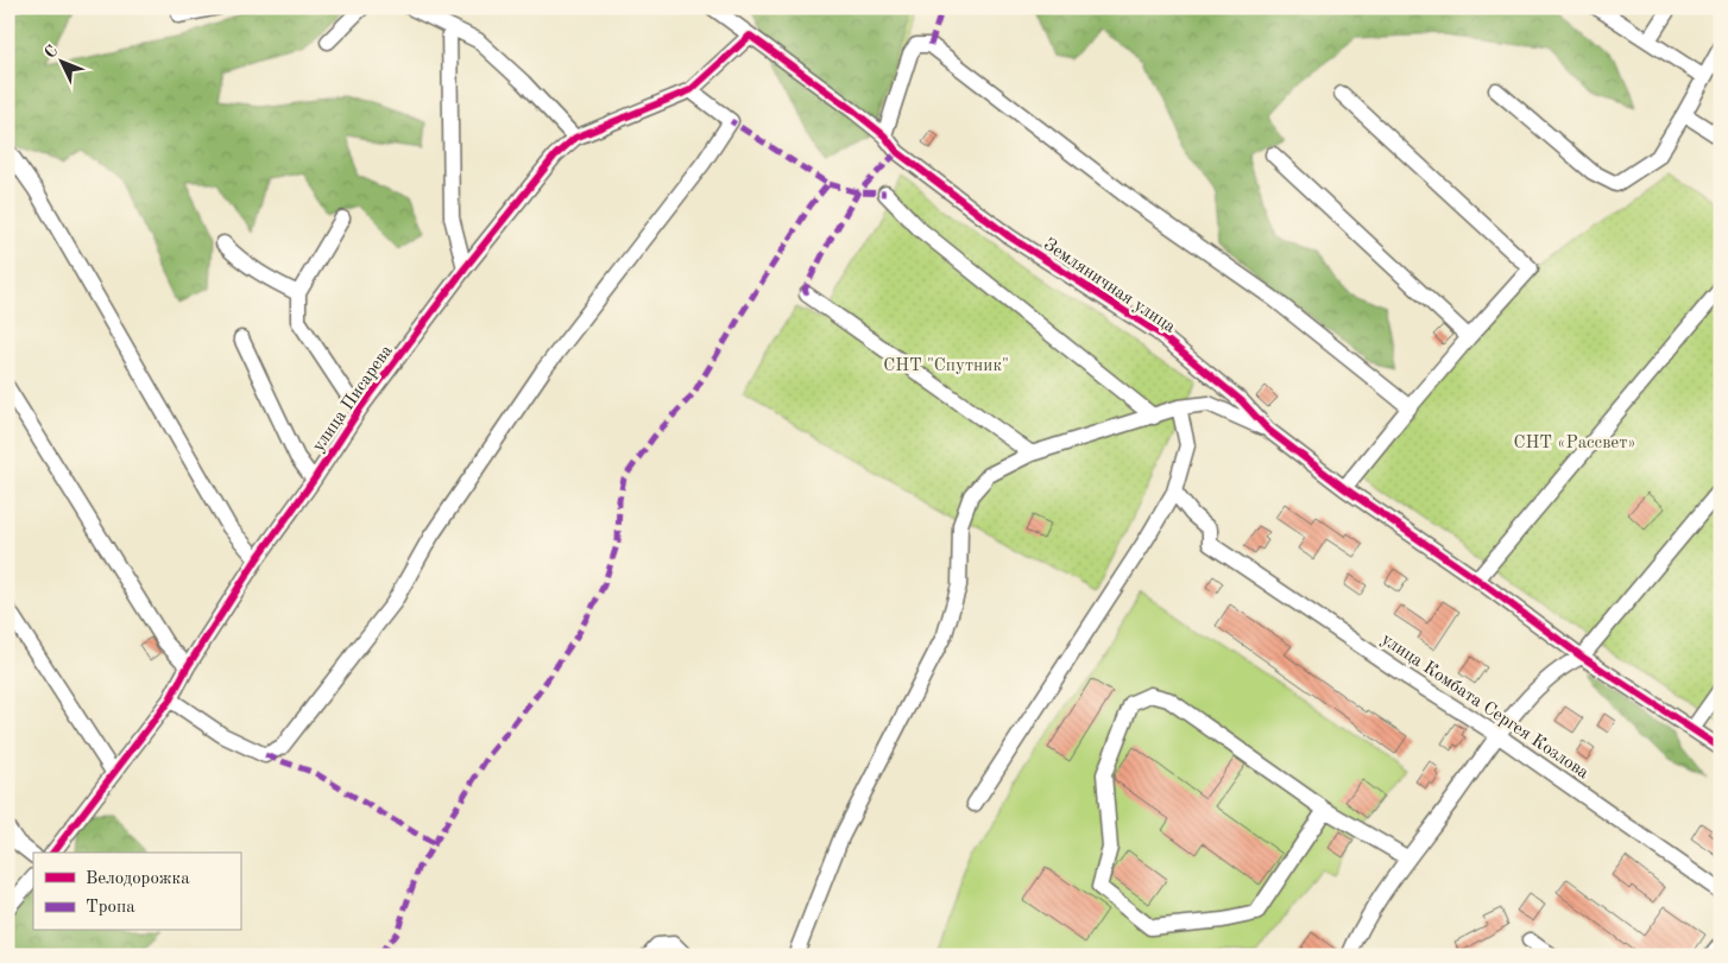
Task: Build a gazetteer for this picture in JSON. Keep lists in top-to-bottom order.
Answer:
{
  "streets": {
    "street": ["Земляничная улица", "улица Писарева", "улица Комбата Сергея Козлова"]
  },
  "crossings": [
    ["Земляничная улица", "улица Писарева"]
  ],
  "parks": ["СНТ \"Спутник\"", "СНТ «Рассвет»"],
  "legend": ["Велодорожка", "Тропа"],
  "north": "top left"
}
